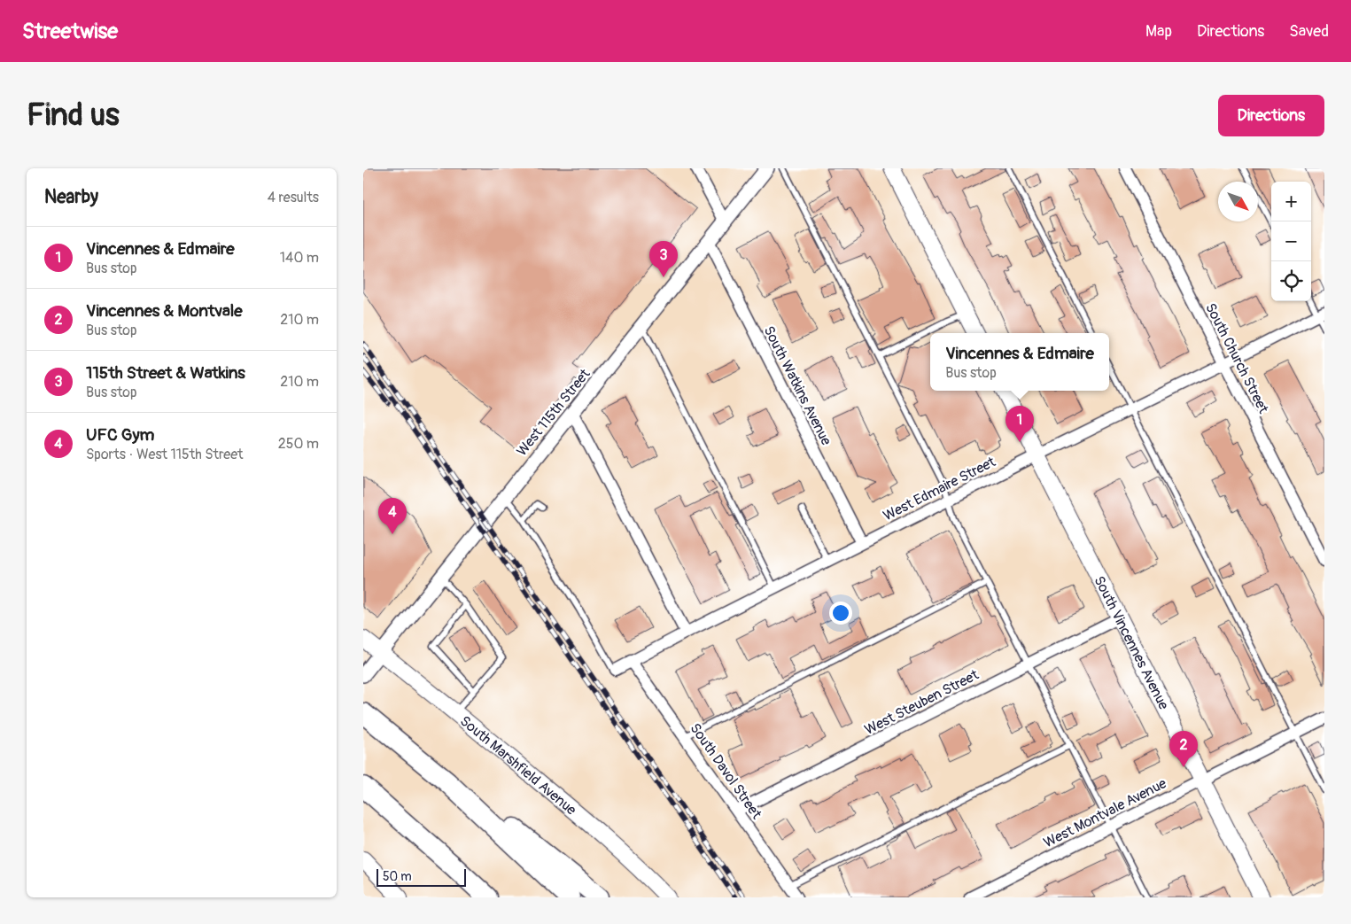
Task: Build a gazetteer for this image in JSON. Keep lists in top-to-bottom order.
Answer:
{
  "streets": {
    "main road": ["South Vincennes Avenue", "South Marshfield Avenue"],
    "street": [
      "South Church Street",
      "South Watkins Avenue",
      "West 115th Street",
      "West Edmaire Street",
      "West Steuben Street",
      "South Davol Street",
      "West Montvale Avenue"
    ]
  },
  "crossings": [
    ["South Church Street", "West Edmaire Street"],
    ["South Watkins Avenue", "West 115th Street"],
    ["South Watkins Avenue", "West Edmaire Street"],
    ["West 115th Street", "South Marshfield Avenue"],
    ["West Edmaire Street", "South Vincennes Avenue"],
    ["West Edmaire Street", "South Davol Street"],
    ["South Vincennes Avenue", "West Steuben Street"],
    ["South Vincennes Avenue", "West Montvale Avenue"],
    ["West Steuben Street", "South Davol Street"]
  ],
  "scale_bar": "50 m",
  "north": "bottom right",
  "page": {
    "header": "Streetwise",
    "nav": ["Map", "Directions", "Saved"],
    "buttons": "Directions",
    "title": "Find us",
    "heading": ["Nearby", "4 results"],
    "map_buttons": ["+", "−"],
    "list": [
      {
        "mark": "1",
        "name": "Vincennes & Edmaire",
        "note": "Bus stop",
        "value": "140 m"
      },
      {
        "mark": "2",
        "name": "Vincennes & Montvale",
        "note": "Bus stop",
        "value": "210 m"
      },
      {
        "mark": "3",
        "name": "115th Street & Watkins",
        "note": "Bus stop",
        "value": "210 m"
      },
      {
        "mark": "4",
        "name": "UFC Gym",
        "note": "Sports · West 115th Street",
        "value": "250 m"
      }
    ],
    "pins": [
      "3",
      "1",
      "4",
      "2"
    ],
    "popup": ["Vincennes & Edmaire", "Bus stop"],
    "scale": "50 m"
  }
}
